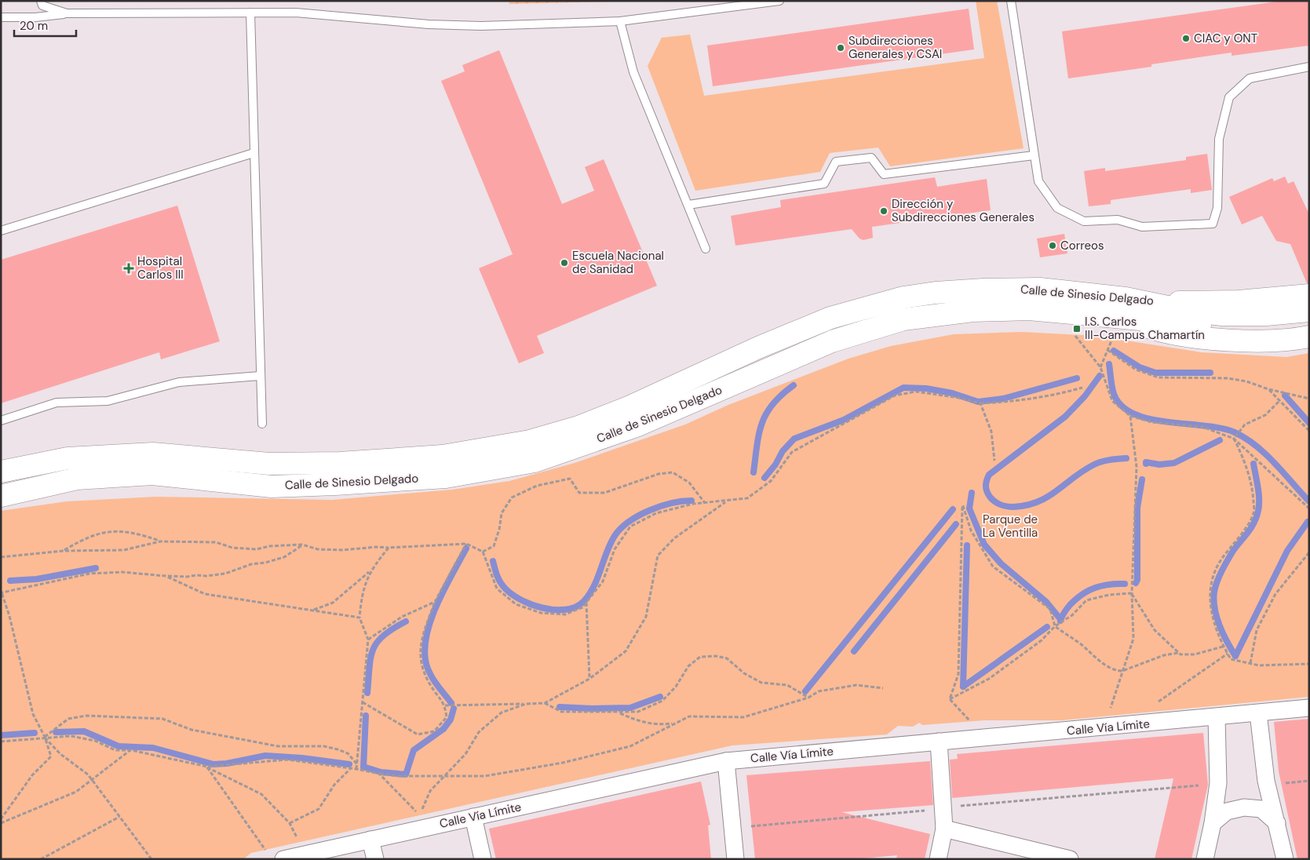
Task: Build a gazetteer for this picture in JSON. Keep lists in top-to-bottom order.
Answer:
{
  "streets": {
    "main road": ["Calle de Sinesio Delgado"],
    "street": ["Calle Vía Límite"]
  },
  "parks": ["Parque de La Ventilla"],
  "places": {
    "other": [
      "CIAC y ONT",
      "Subdirecciones Generales y CSAI",
      "Dirección y Subdirecciones Generales",
      "Correos",
      "Escuela Nacional de Sanidad"
    ],
    "health": ["Hospital Carlos III"],
    "transit": ["I.S. Carlos III-Campus Chamartín"]
  },
  "scale_bar": "20 m"
}
